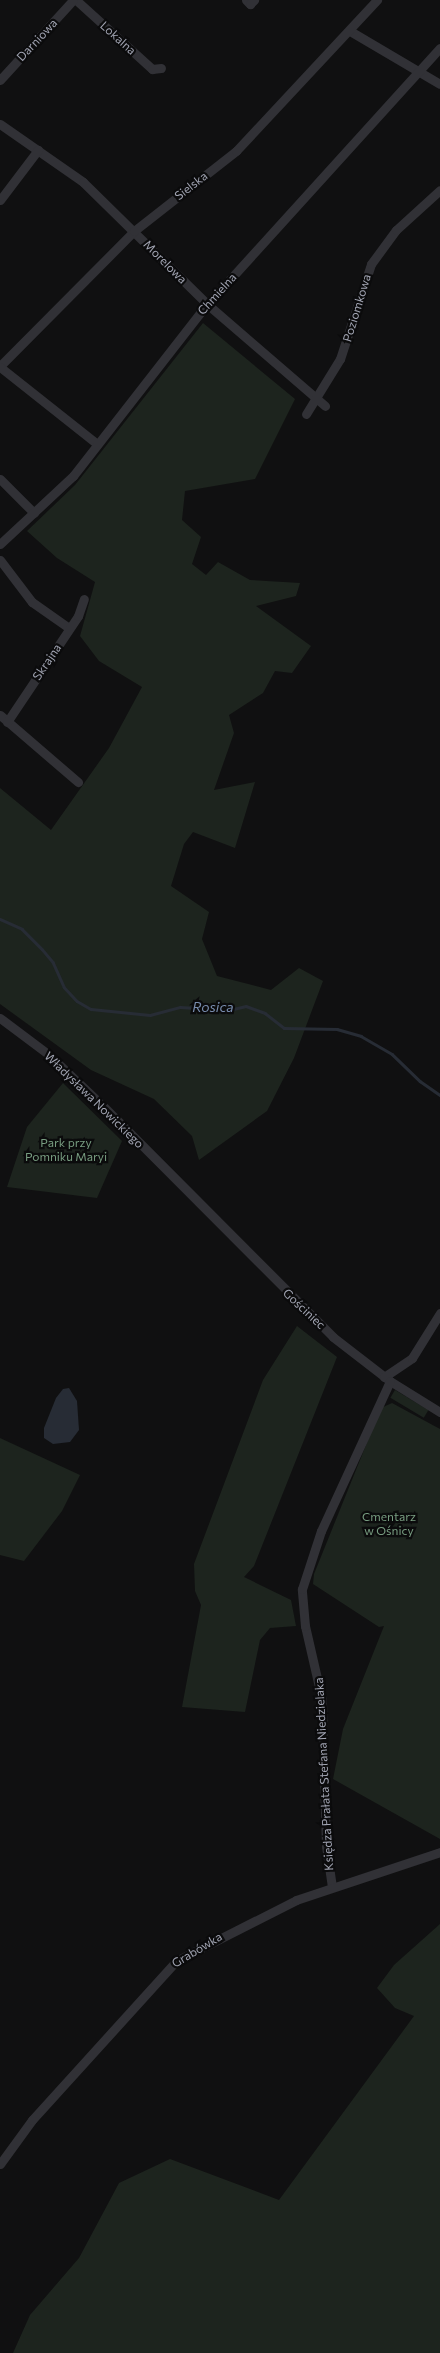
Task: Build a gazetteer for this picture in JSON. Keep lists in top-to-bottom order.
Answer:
{
  "streets": {
    "street": [
      "Lokalna",
      "Darniowa",
      "Sielska",
      "Morelowa",
      "Chmielna",
      "Poziomkowa",
      "Skrajna",
      "Władysława Nowickiego",
      "Gościniec",
      "Księdza Prałata Stefana Niedzielaka",
      "Grabówka"
    ]
  },
  "crossings": [
    ["Lokalna", "Darniowa"],
    ["Sielska", "Morelowa"],
    ["Morelowa", "Chmielna"],
    ["Morelowa", "Poziomkowa"],
    ["Władysława Nowickiego", "Gościniec"],
    ["Gościniec", "Księdza Prałata Stefana Niedzielaka"],
    ["Księdza Prałata Stefana Niedzielaka", "Grabówka"]
  ],
  "water": ["Rosica"],
  "parks": ["Park przy Pomniku Maryi", "Cmentarz w Ośnicy"]
}
